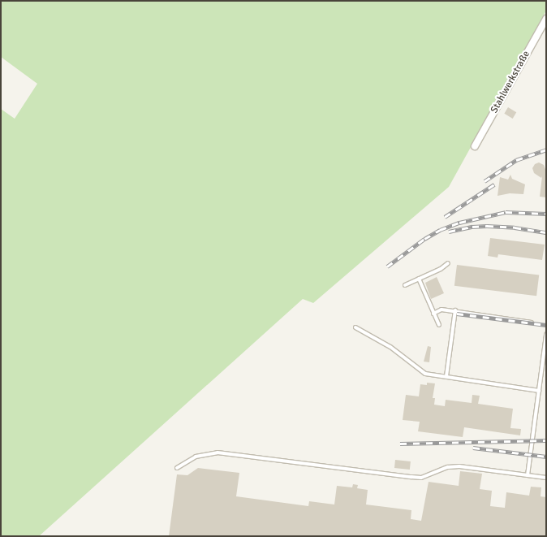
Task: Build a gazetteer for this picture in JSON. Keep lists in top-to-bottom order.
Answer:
{
  "streets": {
    "street": ["Stahlwerkstraße"]
  }
}
